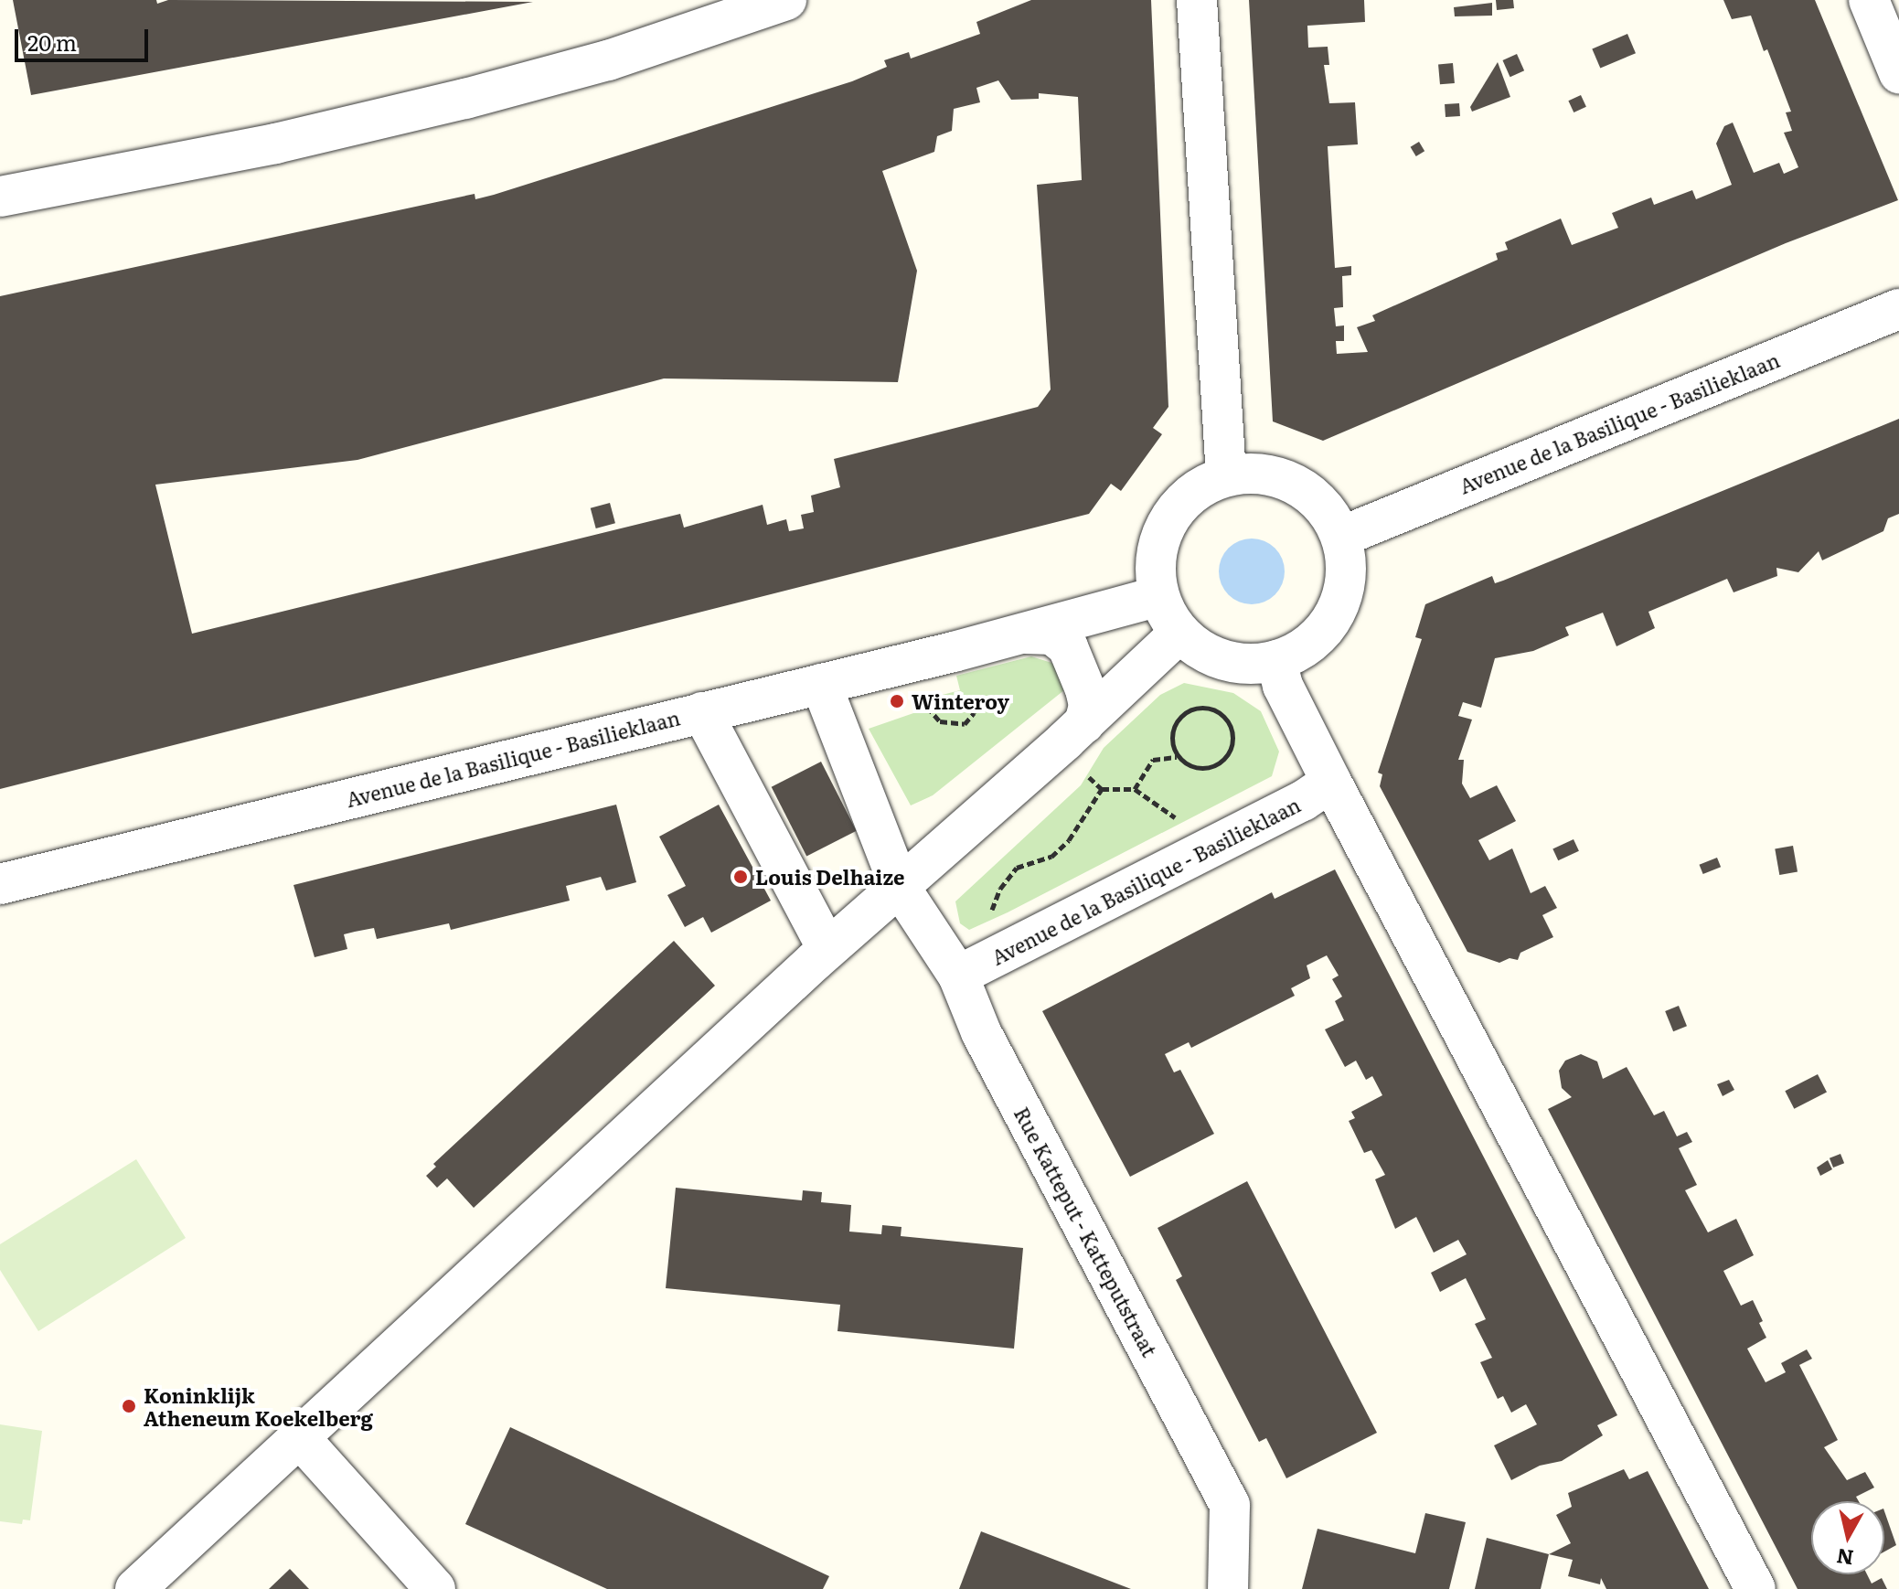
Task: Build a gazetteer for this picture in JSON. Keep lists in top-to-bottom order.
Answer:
{
  "streets": {
    "street": ["Avenue de la Basilique - Basilieklaan", "Rue Katteput - Katteputstraat"]
  },
  "crossings": [
    ["Avenue de la Basilique - Basilieklaan", "Rue Katteput - Katteputstraat"]
  ],
  "places": ["Winteroy", "Louis Delhaize", "Koninklijk Atheneum Koekelberg"],
  "scale_bar": "20 m",
  "north": "bottom"
}
